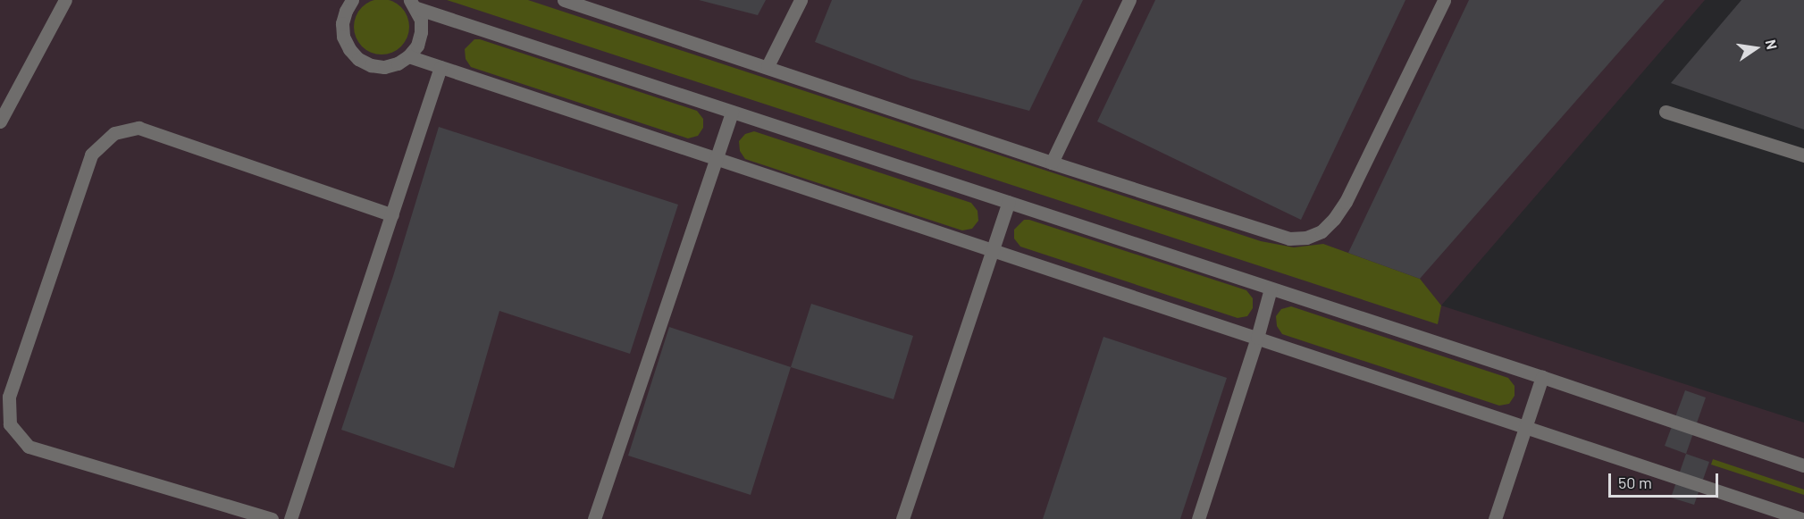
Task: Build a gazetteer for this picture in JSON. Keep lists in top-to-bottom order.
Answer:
{
  "scale_bar": "50 m",
  "north": "right"
}
